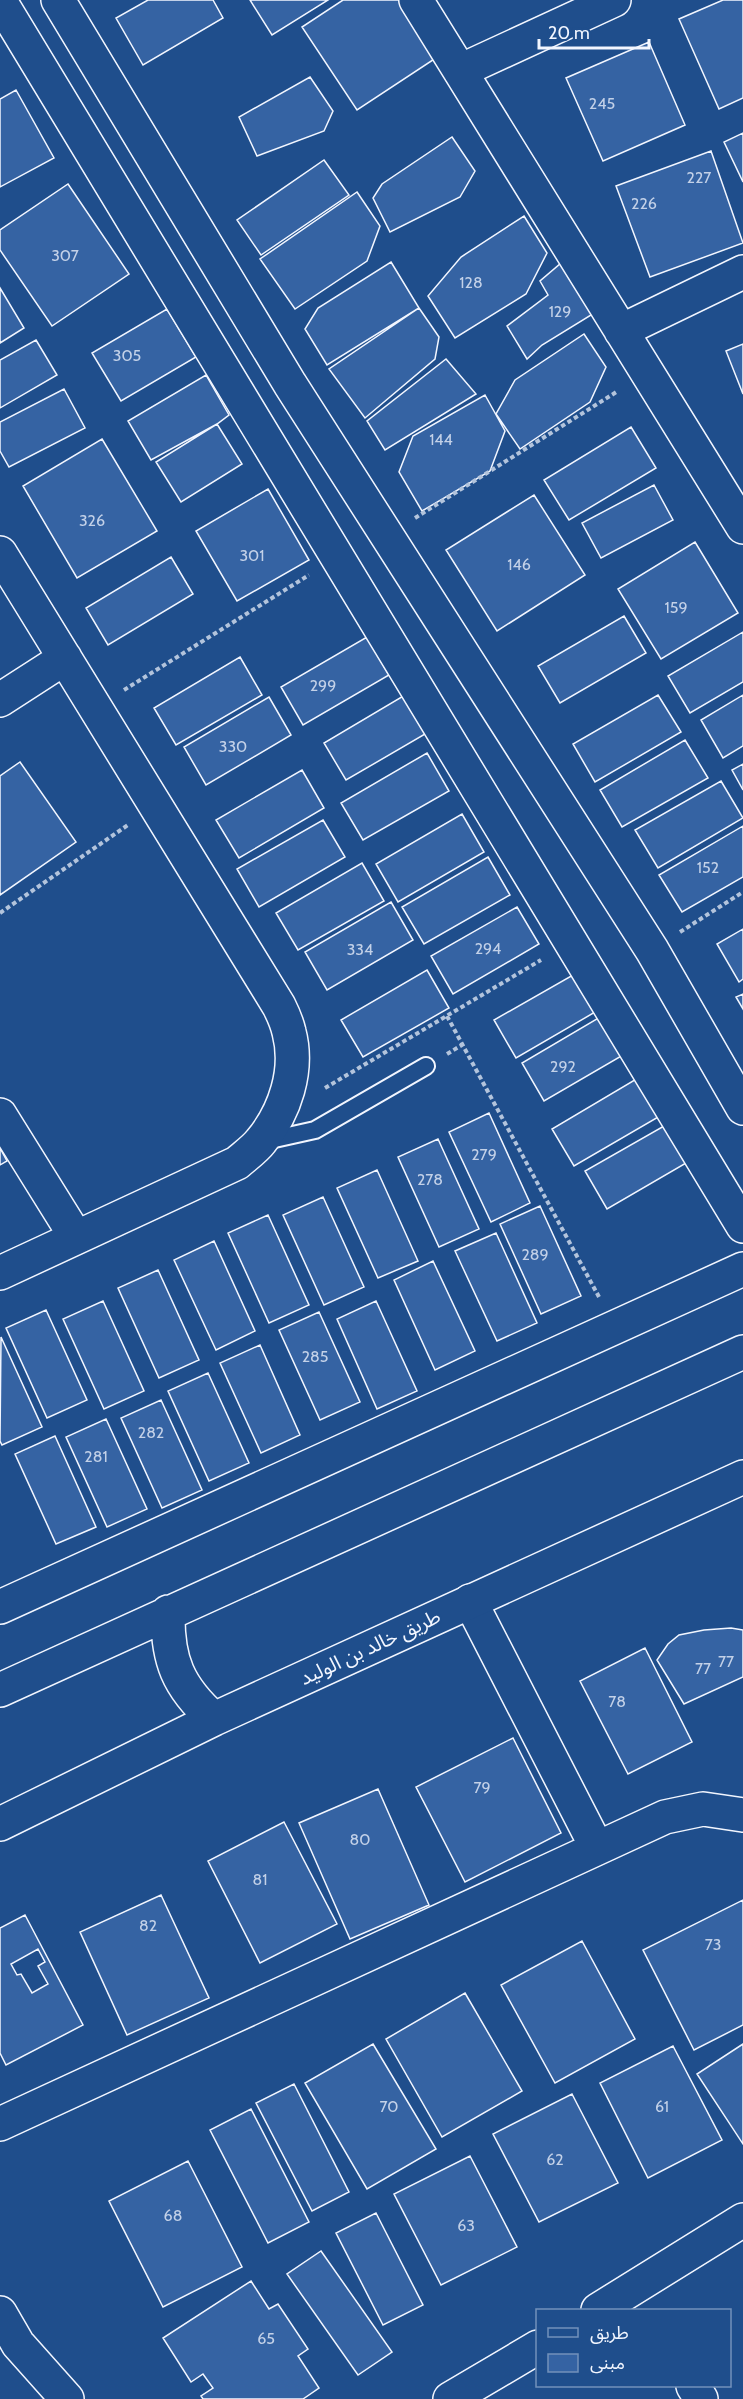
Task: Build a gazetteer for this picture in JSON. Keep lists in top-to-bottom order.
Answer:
{
  "streets": {
    "street": ["طريق خالد بن الوليد"]
  },
  "house_numbers": [
    "245",
    "227",
    "226",
    "307",
    "128",
    "129",
    "305",
    "144",
    "326",
    "301",
    "146",
    "159",
    "299",
    "330",
    "152",
    "294",
    "334",
    "292",
    "279",
    "278",
    "289",
    "285",
    "282",
    "281",
    "77",
    "77",
    "78",
    "79",
    "80",
    "81",
    "82",
    "73",
    "70",
    "61",
    "62",
    "68",
    "63",
    "65"
  ],
  "legend": ["طريق", "مبنى"],
  "scale_bar": "20 m"
}
